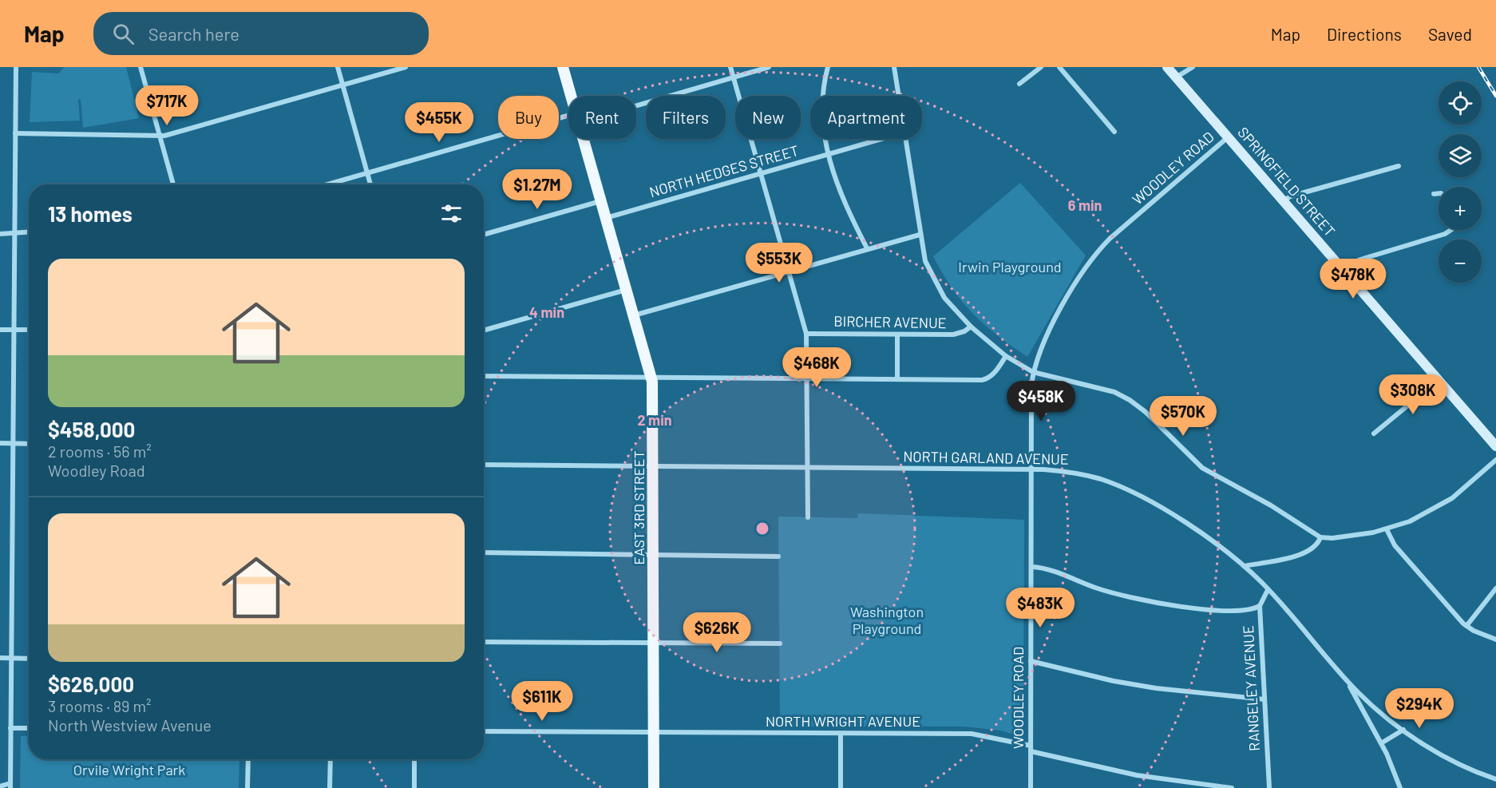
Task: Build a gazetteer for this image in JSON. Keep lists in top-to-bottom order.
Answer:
{
  "streets": {
    "main road": ["SPRINGFIELD STREET", "EAST 3RD STREET"],
    "street": [
      "WOODLEY ROAD",
      "NORTH HEDGES STREET",
      "BIRCHER AVENUE",
      "NORTH GARLAND AVENUE",
      "RANGELEY AVENUE",
      "NORTH WRIGHT AVENUE"
    ]
  },
  "crossings": [
    ["WOODLEY ROAD", "SPRINGFIELD STREET"],
    ["WOODLEY ROAD", "NORTH GARLAND AVENUE"],
    ["WOODLEY ROAD", "NORTH WRIGHT AVENUE"],
    ["NORTH HEDGES STREET", "EAST 3RD STREET"],
    ["NORTH GARLAND AVENUE", "EAST 3RD STREET"],
    ["NORTH GARLAND AVENUE", "RANGELEY AVENUE"],
    ["EAST 3RD STREET", "NORTH WRIGHT AVENUE"]
  ],
  "parks": ["Irwin Playground", "Washington Playground", "Orvile Wright Park"],
  "page": {
    "header": "Map",
    "search": "Search here",
    "nav": ["Map", "Directions", "Saved"],
    "map_buttons": ["+", "−"],
    "price": [
      "$717K",
      "$455K",
      "$1.27M",
      "$553K",
      "$478K",
      "$468K",
      "$308K",
      "$458K",
      "$570K",
      "$483K",
      "$626K",
      "$611K",
      "$294K"
    ],
    "chip": [
      "Buy",
      "Rent",
      "Filters",
      "New",
      "Apartment"
    ],
    "heading": "13 homes",
    "list": [
      {
        "name": "$458,000",
        "note": "2 rooms · 56 m² · Woodley Road"
      },
      {
        "name": "$626,000",
        "note": "3 rooms · 89 m² · North Westview Avenue"
      }
    ]
  },
  "rings": ["6 min", "4 min", "2 min"]
}
